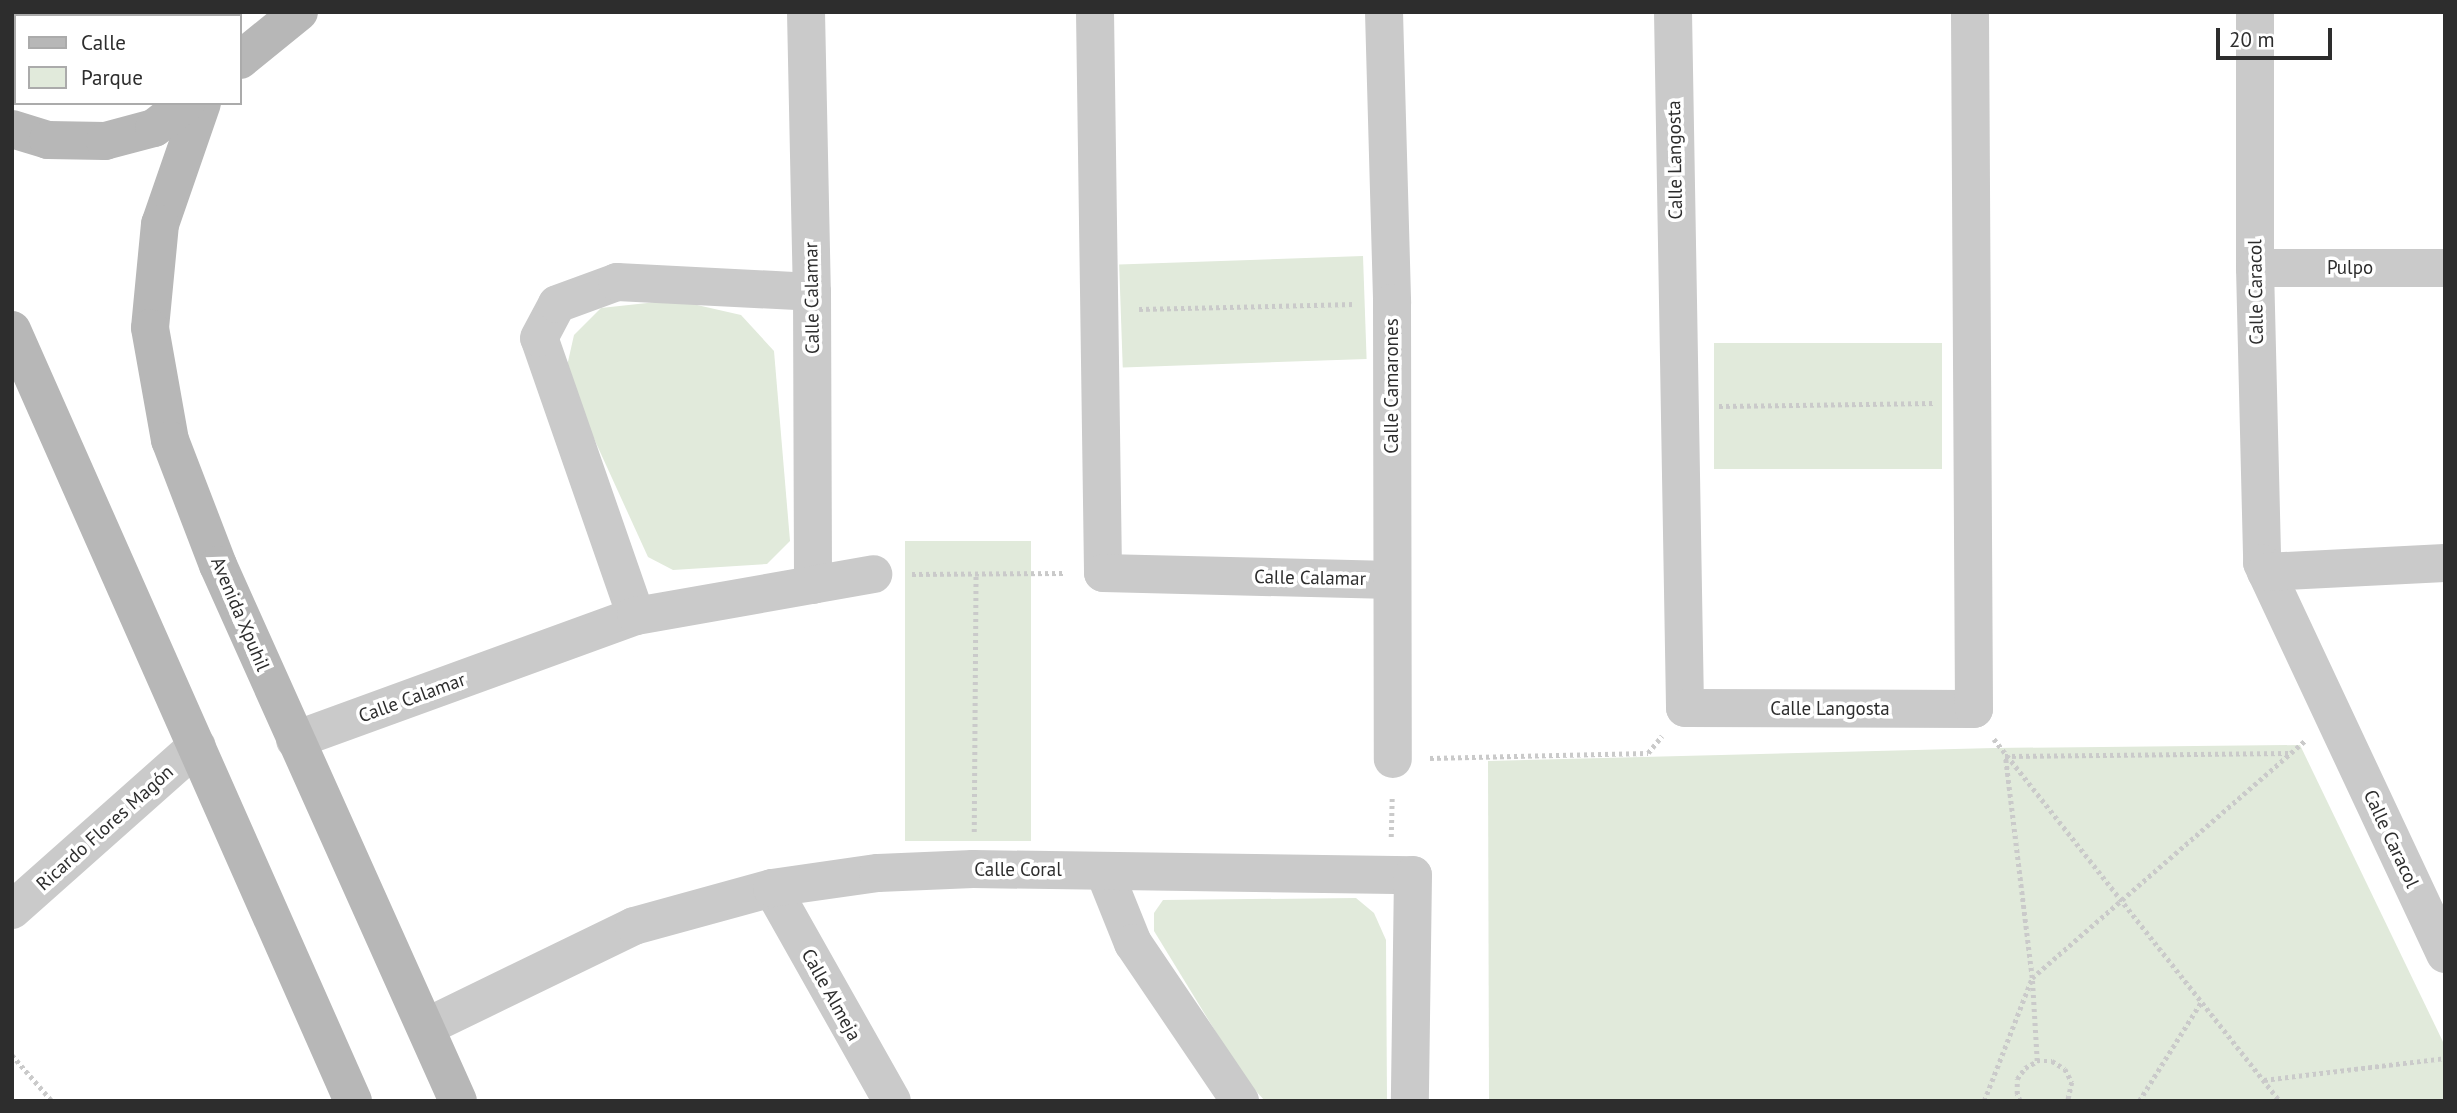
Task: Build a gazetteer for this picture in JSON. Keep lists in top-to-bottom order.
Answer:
{
  "streets": {
    "street": [
      "Calle Langosta",
      "Pulpo",
      "Calle Caracol",
      "Calle Calamar",
      "Calle Camarones",
      "Avenida Xpuhil",
      "Ricardo Flores Magón",
      "Calle Coral",
      "Calle Almeja"
    ]
  },
  "crossings": [
    ["Pulpo", "Calle Caracol"],
    ["Calle Calamar", "Calle Camarones"],
    ["Calle Calamar", "Avenida Xpuhil"],
    ["Avenida Xpuhil", "Calle Coral"],
    ["Calle Coral", "Calle Almeja"]
  ],
  "legend": ["Calle", "Parque"],
  "scale_bar": "20 m"
}
